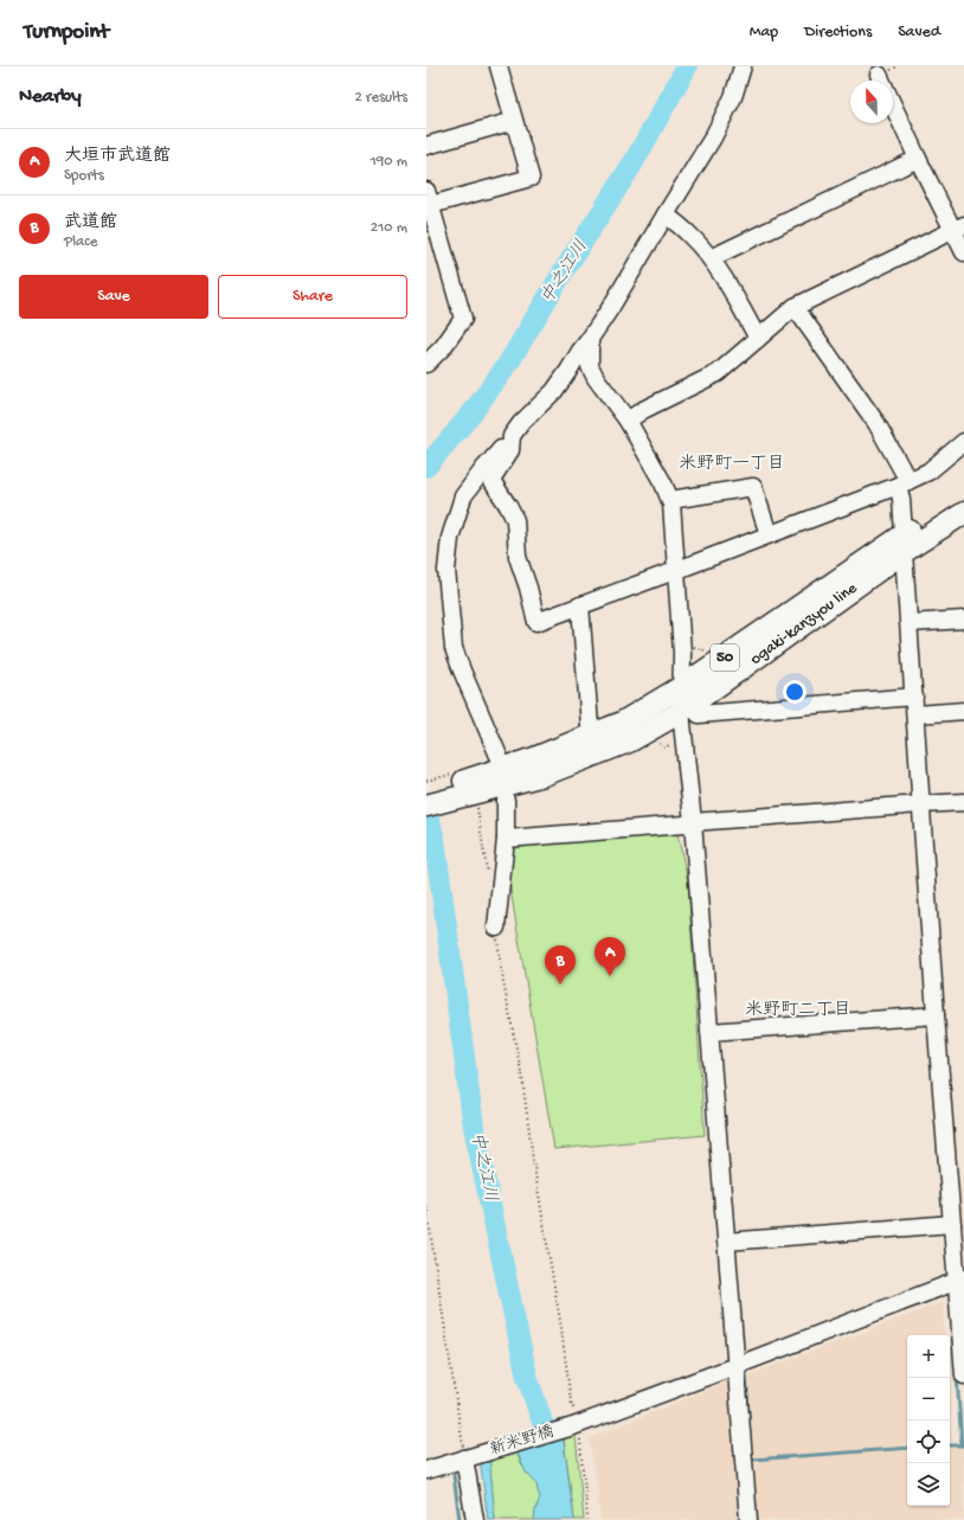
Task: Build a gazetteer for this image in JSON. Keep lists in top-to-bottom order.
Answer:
{
  "streets": {
    "main road": ["ogaki-kanzyou line", "50"],
    "street": ["新米野橋"]
  },
  "districts": ["米野町一丁目", "米野町二丁目"],
  "water": ["中之江川"],
  "north": "top",
  "page": {
    "header": "Turnpoint",
    "nav": ["Map", "Directions", "Saved"],
    "heading": ["Nearby", "2 results"],
    "list": [
      {
        "mark": "A",
        "name": "大垣市武道館",
        "note": "Sports",
        "value": "190 m"
      },
      {
        "mark": "B",
        "name": "武道館",
        "note": "Place",
        "value": "210 m"
      }
    ],
    "buttons": ["Save", "Share"],
    "pins": ["A", "B"],
    "map_buttons": ["+", "−"]
  }
}
